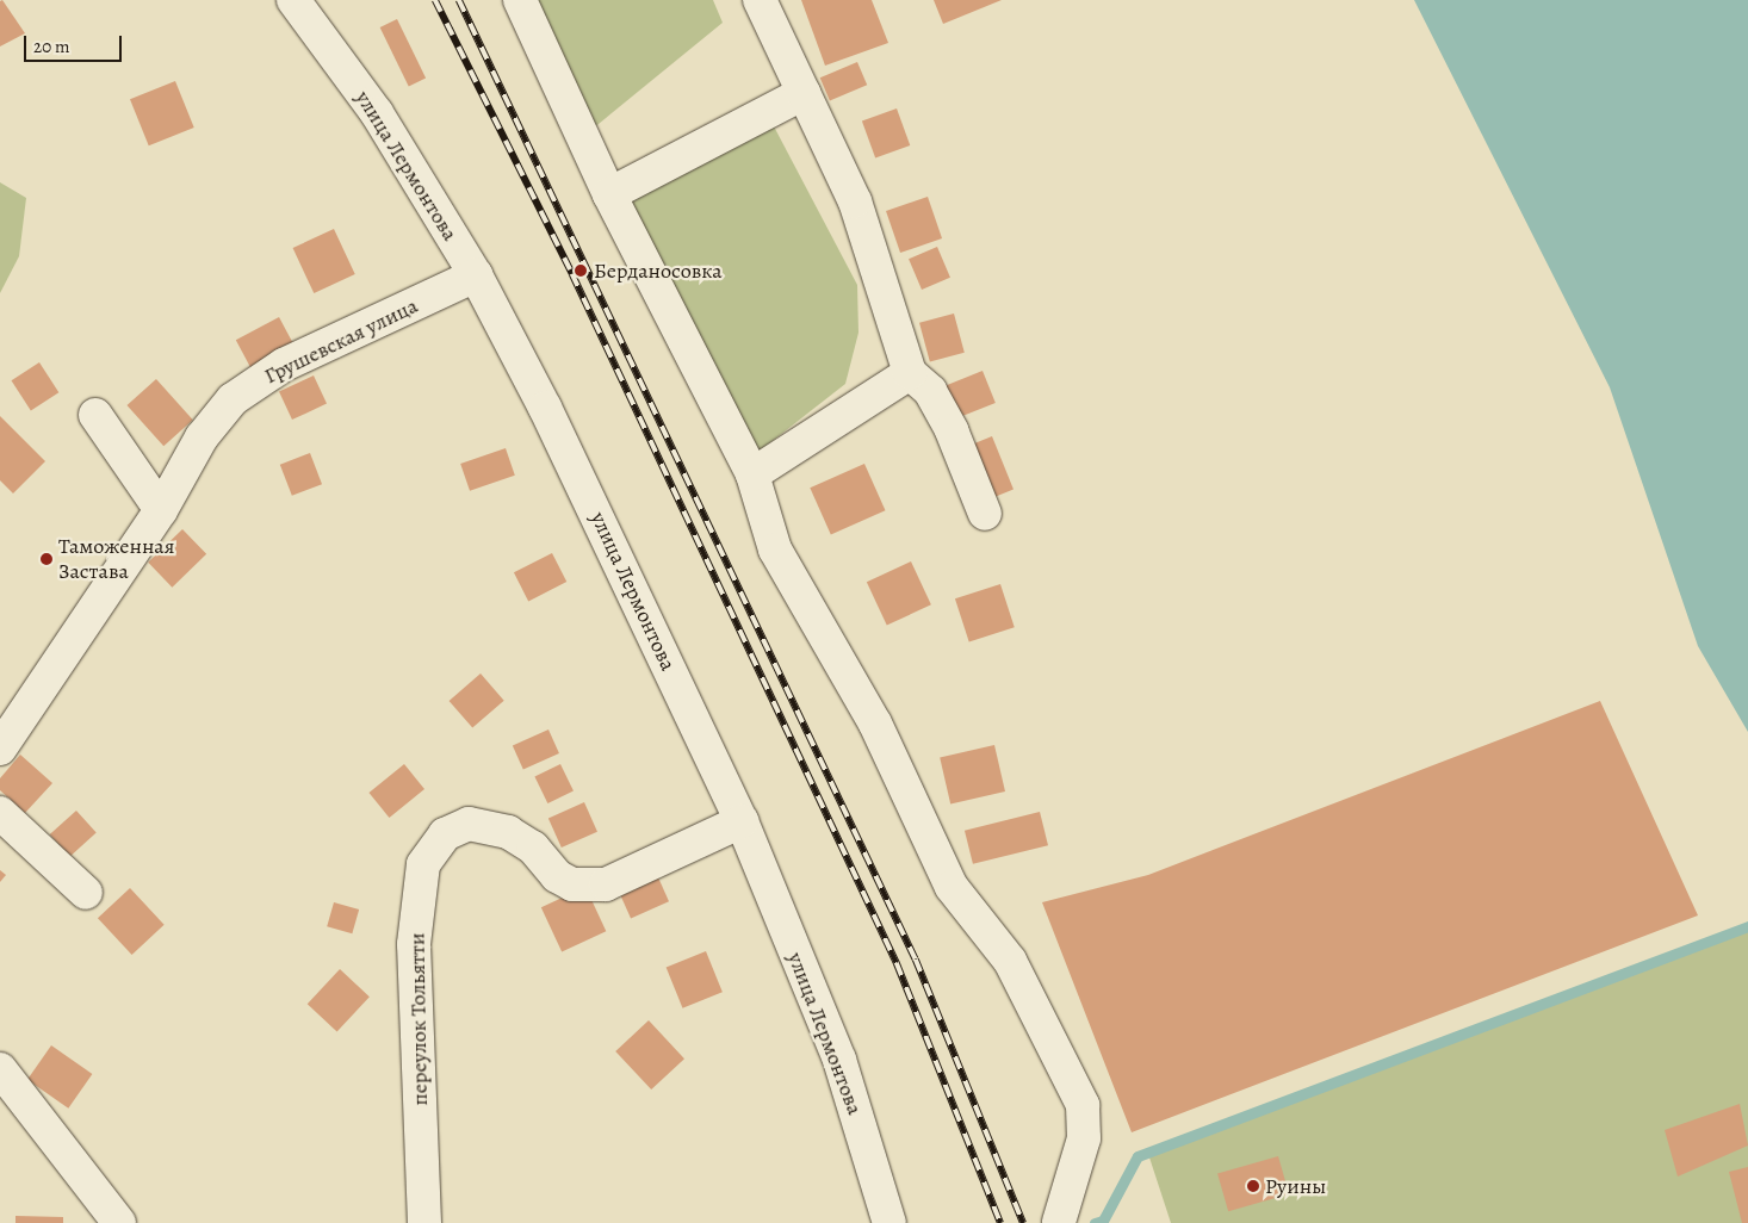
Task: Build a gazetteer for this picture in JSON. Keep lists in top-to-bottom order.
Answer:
{
  "streets": {
    "street": ["улица Лермонтова", "Грушевская улица", "переулок Тольятти"]
  },
  "crossings": [
    ["улица Лермонтова", "Грушевская улица"],
    ["улица Лермонтова", "переулок Тольятти"]
  ],
  "places": ["Берданосовка", "Таможенная Застава", "Руины"],
  "scale_bar": "20 m"
}
